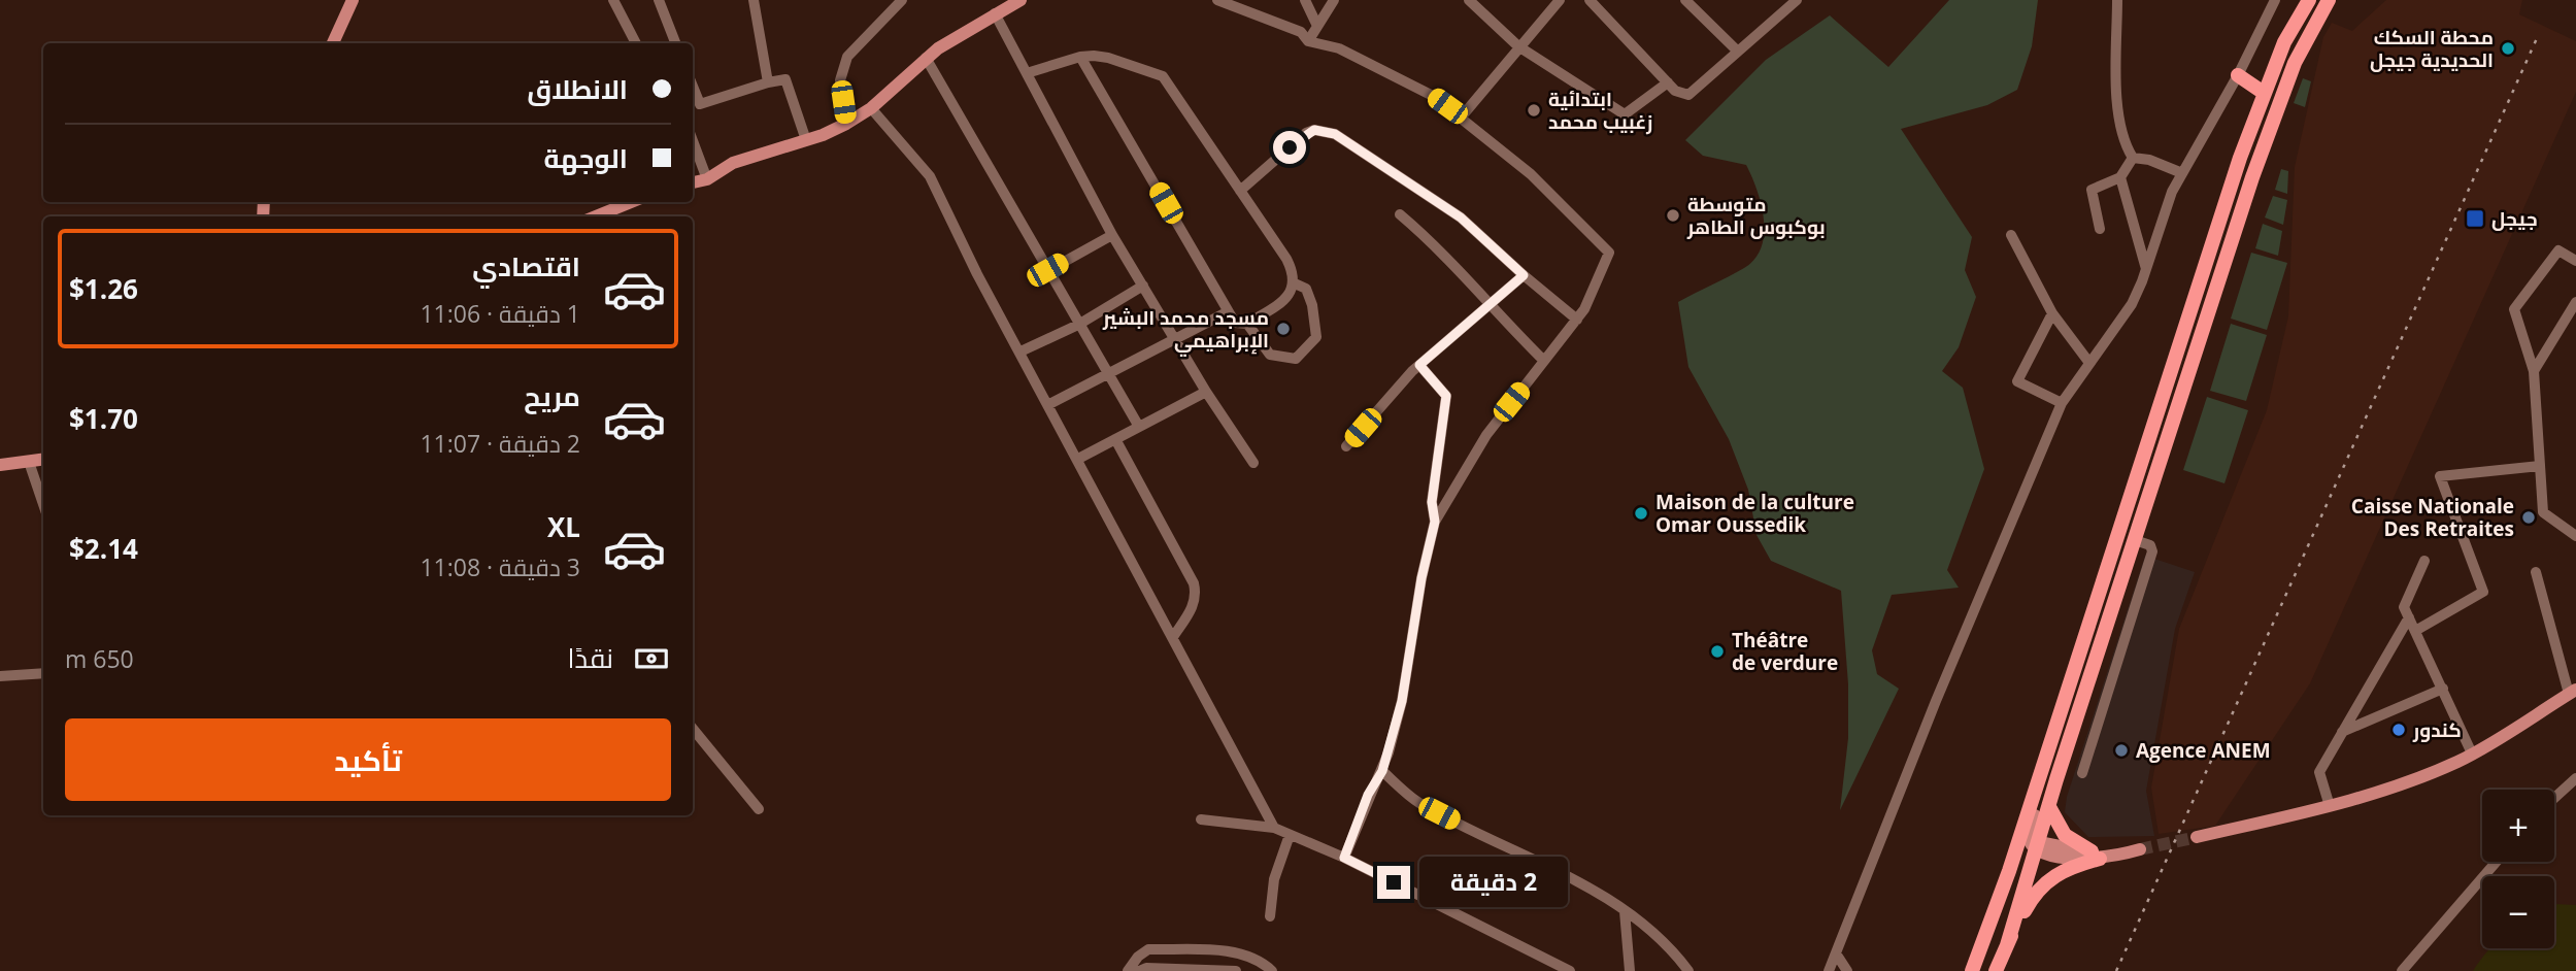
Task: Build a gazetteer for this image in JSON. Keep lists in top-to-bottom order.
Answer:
{
  "places": {
    "other": [
      "محطة السكك الحديدية جيجل",
      "ابتدائية زغبيب محمد",
      "متوسطة بوكبوس الطاهر",
      "مسجد محمد البشير الإبراهيمي",
      "Maison de la culture Omar Oussedik",
      "Caisse Nationale Des Retraites",
      "Théâtre de verdure",
      "كندور",
      "Agence ANEM"
    ],
    "transit": ["جيجل"]
  },
  "page": {
    "banner": ["الانطلاق", "الوجهة"],
    "list": [
      {
        "name": "اقتصادي",
        "note": "1 دقيقة · 11:06",
        "value": "$1.26"
      },
      {
        "name": "مريح",
        "note": "2 دقيقة · 11:07",
        "value": "$1.70"
      },
      {
        "name": "XL",
        "note": "3 دقيقة · 11:08",
        "value": "$2.14"
      }
    ],
    "pay": ["نقدًا", "650 m"],
    "buttons": "تأكيد",
    "map_buttons": ["+", "−"],
    "bubble": "2 دقيقة"
  }
}
